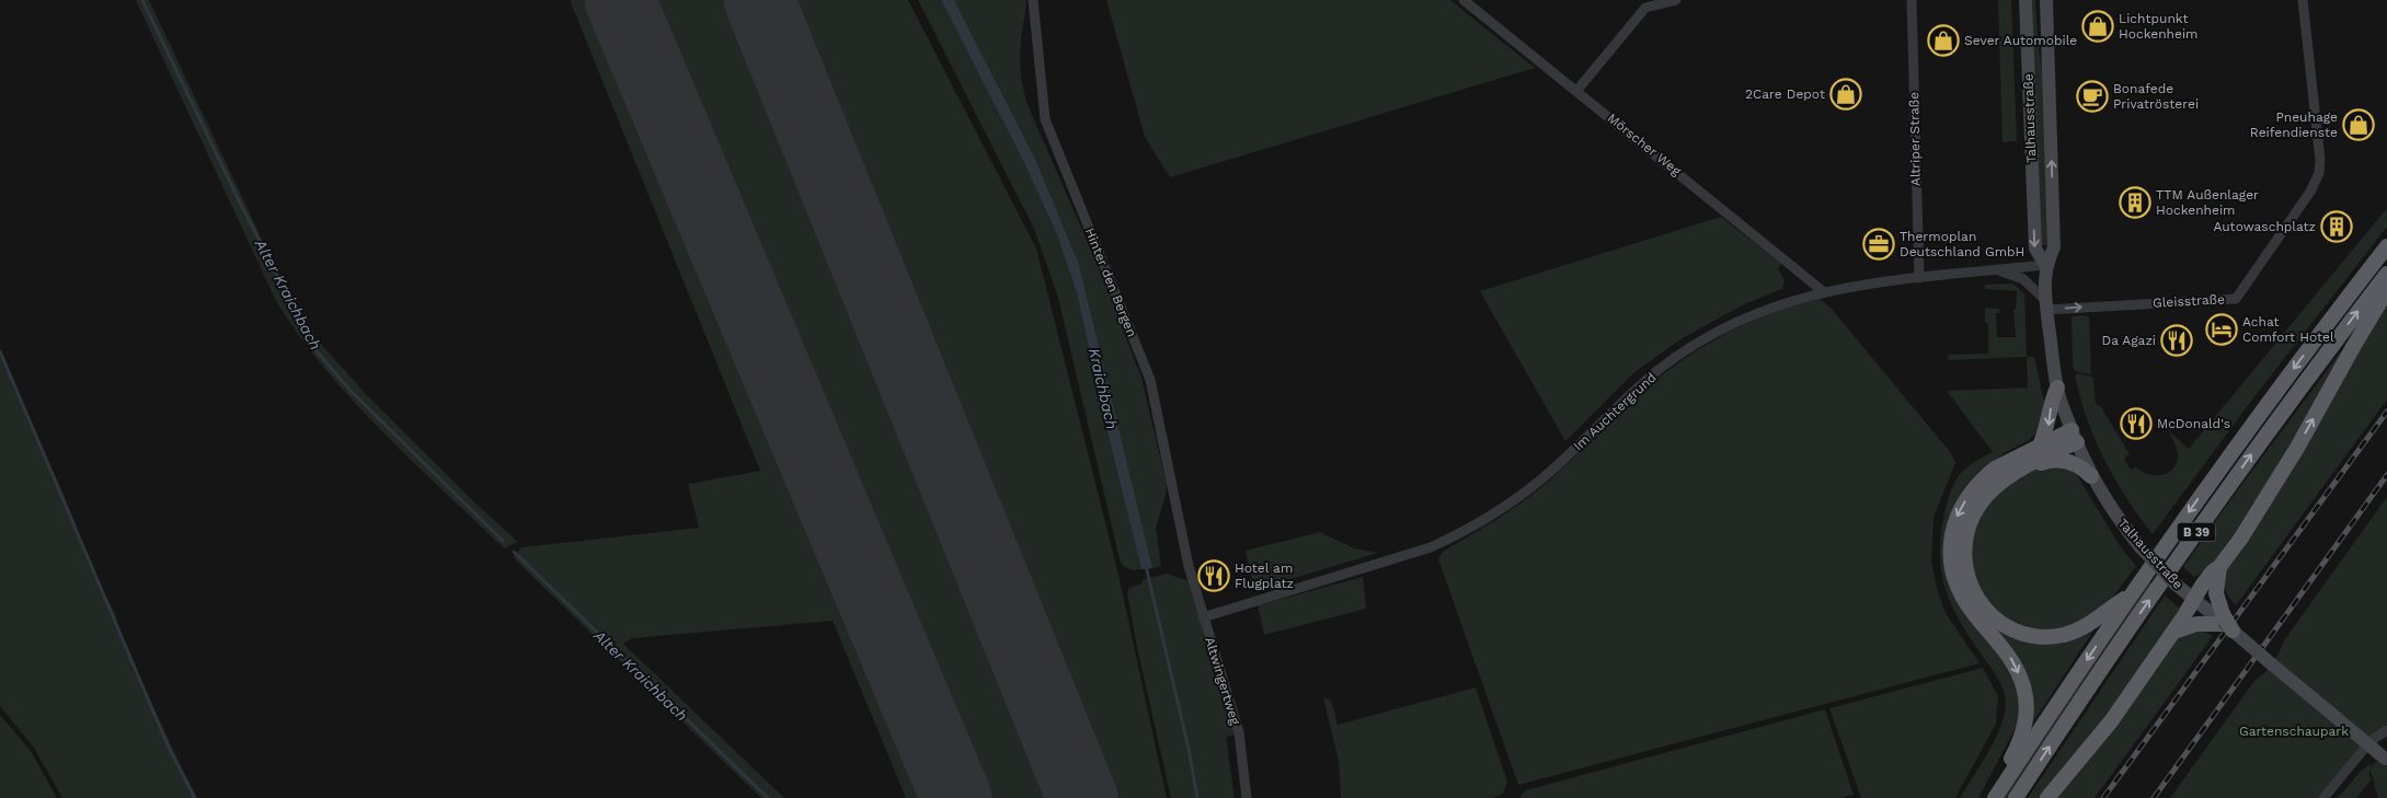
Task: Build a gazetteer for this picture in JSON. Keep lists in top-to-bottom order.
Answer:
{
  "streets": {
    "highway": ["B 39"],
    "main road": ["Talhausstraße"],
    "street": [
      "Altriper Straße",
      "Mörscher Weg",
      "Hinter den Bergen",
      "Gleisstraße",
      "Im Auchtergrund",
      "Altwingertweg"
    ]
  },
  "crossings": [
    ["Talhausstraße", "Gleisstraße"],
    ["Talhausstraße", "Im Auchtergrund"],
    ["Talhausstraße", "B 39"],
    ["Altriper Straße", "Im Auchtergrund"],
    ["Mörscher Weg", "Im Auchtergrund"],
    ["Hinter den Bergen", "Altwingertweg"],
    ["Im Auchtergrund", "Altwingertweg"]
  ],
  "water": ["Alter Kraichbach", "Kraichbach"],
  "parks": ["Gartenschaupark"],
  "places": {
    "shop": [
      "Lichtpunkt Hockenheim",
      "Sever Automobile",
      "2Care Depot",
      "Pneuhage Reifendienste"
    ],
    "cafe": ["Bonafede Privatrösterei"],
    "building": ["TTM Außenlager Hockenheim", "Autowaschplatz"],
    "office": ["Thermoplan Deutschland GmbH"],
    "hotel": ["Achat Comfort Hotel"],
    "restaurant": ["Da Agazi", "McDonald's", "Hotel am Flugplatz"]
  }
}
